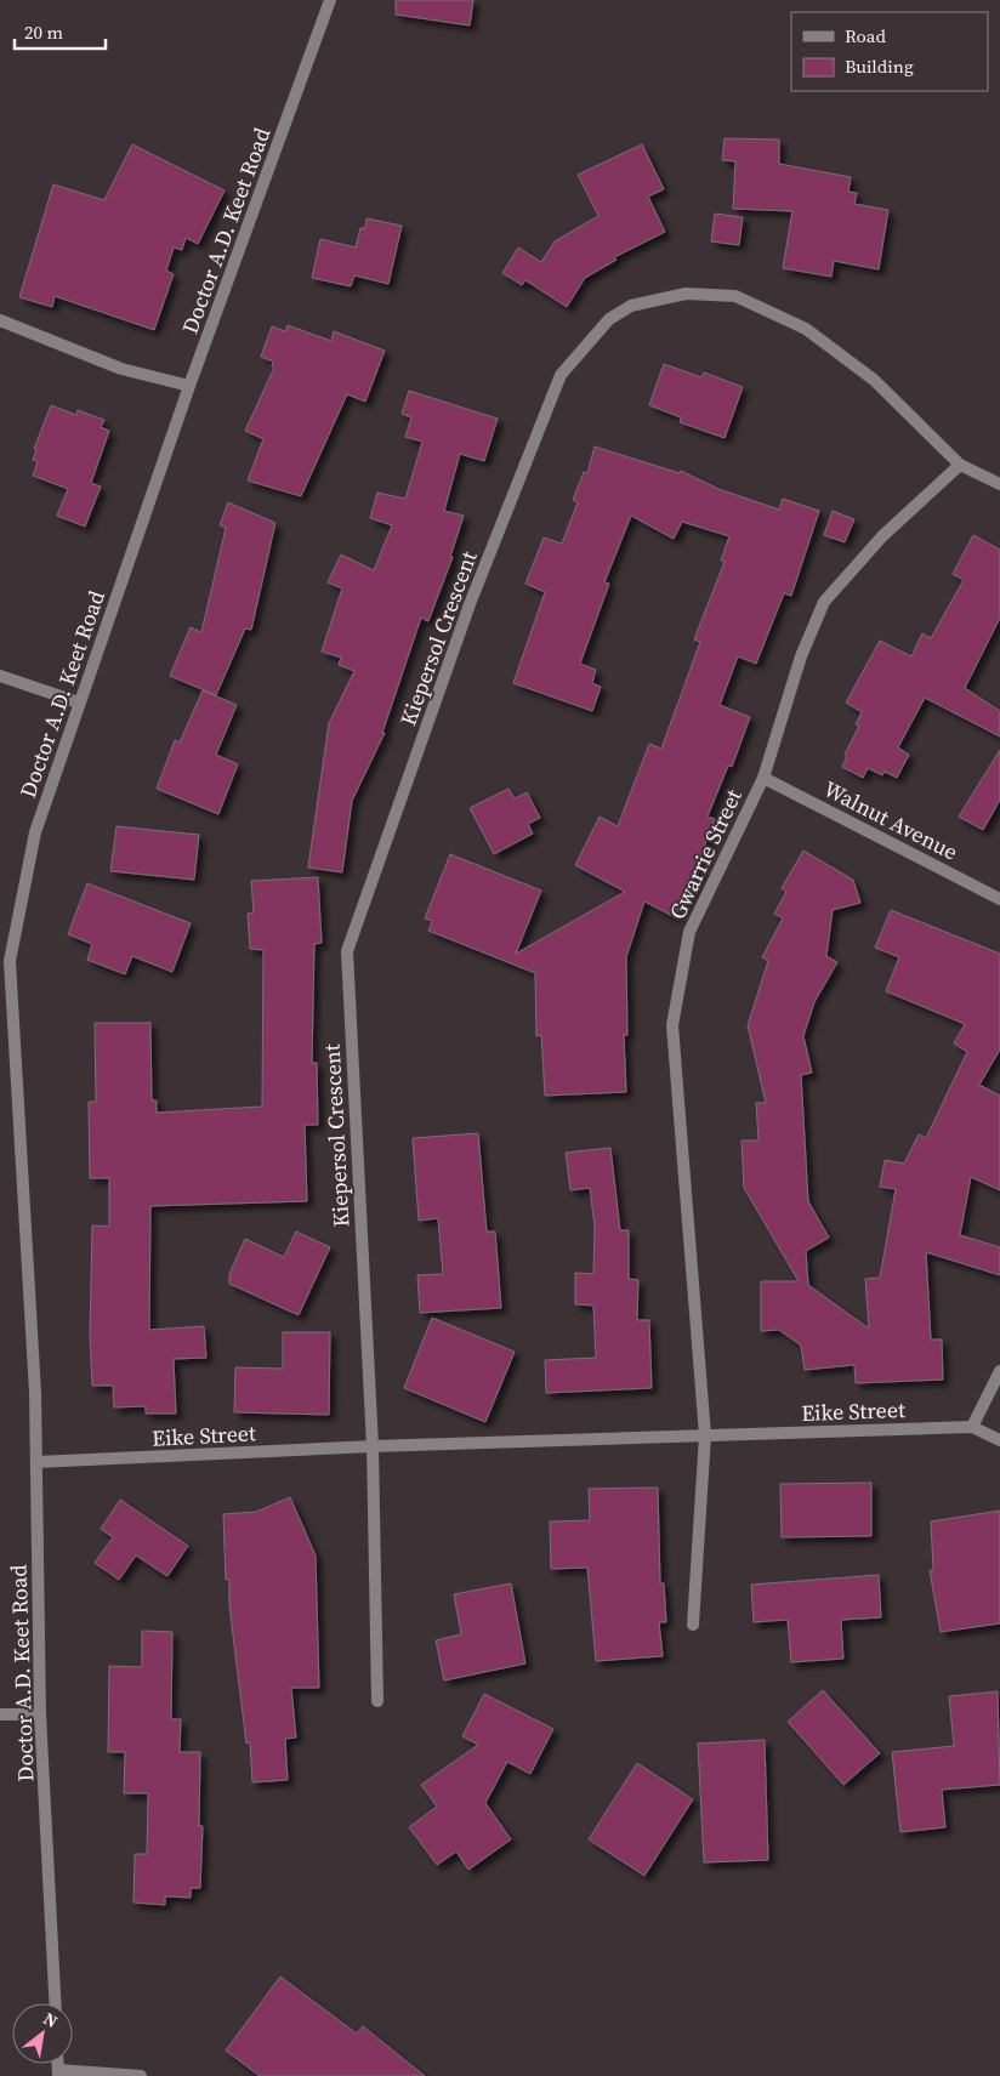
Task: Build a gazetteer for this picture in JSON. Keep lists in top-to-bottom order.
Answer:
{
  "streets": {
    "street": [
      "Doctor A.D. Keet Road",
      "Kiepersol Crescent",
      "Walnut Avenue",
      "Gwarrie Street",
      "Eike Street"
    ]
  },
  "crossings": [
    ["Doctor A.D. Keet Road", "Eike Street"],
    ["Kiepersol Crescent", "Gwarrie Street"],
    ["Kiepersol Crescent", "Eike Street"],
    ["Walnut Avenue", "Gwarrie Street"],
    ["Gwarrie Street", "Eike Street"]
  ],
  "legend": ["Road", "Building"],
  "scale_bar": "20 m",
  "north": "top right"
}
